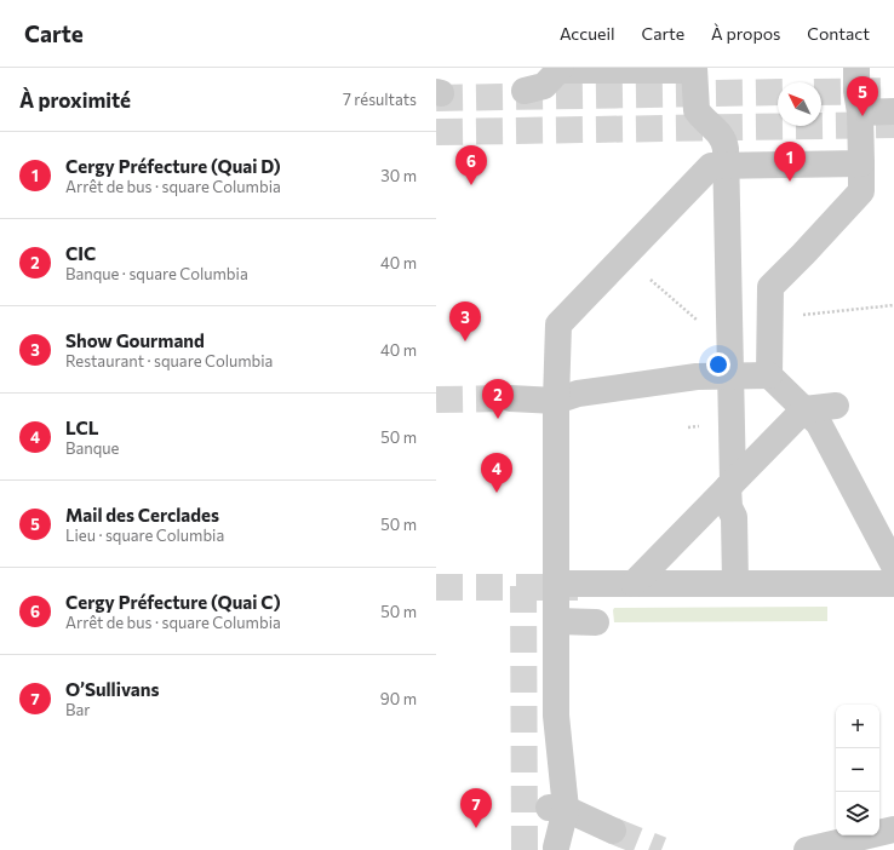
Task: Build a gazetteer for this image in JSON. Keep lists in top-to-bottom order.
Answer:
{
  "north": "top left",
  "page": {
    "header": "Carte",
    "nav": [
      "Accueil",
      "Carte",
      "À propos",
      "Contact"
    ],
    "heading": ["À proximité", "7 résultats"],
    "pins": [
      "5",
      "1",
      "6",
      "3",
      "2",
      "4",
      "7"
    ],
    "list": [
      {
        "mark": "1",
        "name": "Cergy Préfecture (Quai D)",
        "note": "Arrêt de bus · square Columbia",
        "value": "30 m"
      },
      {
        "mark": "2",
        "name": "CIC",
        "note": "Banque · square Columbia",
        "value": "40 m"
      },
      {
        "mark": "3",
        "name": "Show Gourmand",
        "note": "Restaurant · square Columbia",
        "value": "40 m"
      },
      {
        "mark": "4",
        "name": "LCL",
        "note": "Banque",
        "value": "50 m"
      },
      {
        "mark": "5",
        "name": "Mail des Cerclades",
        "note": "Lieu · square Columbia",
        "value": "50 m"
      },
      {
        "mark": "6",
        "name": "Cergy Préfecture (Quai C)",
        "note": "Arrêt de bus · square Columbia",
        "value": "50 m"
      },
      {
        "mark": "7",
        "name": "O’Sullivans",
        "note": "Bar",
        "value": "90 m"
      }
    ],
    "map_buttons": ["+", "−"]
  }
}
